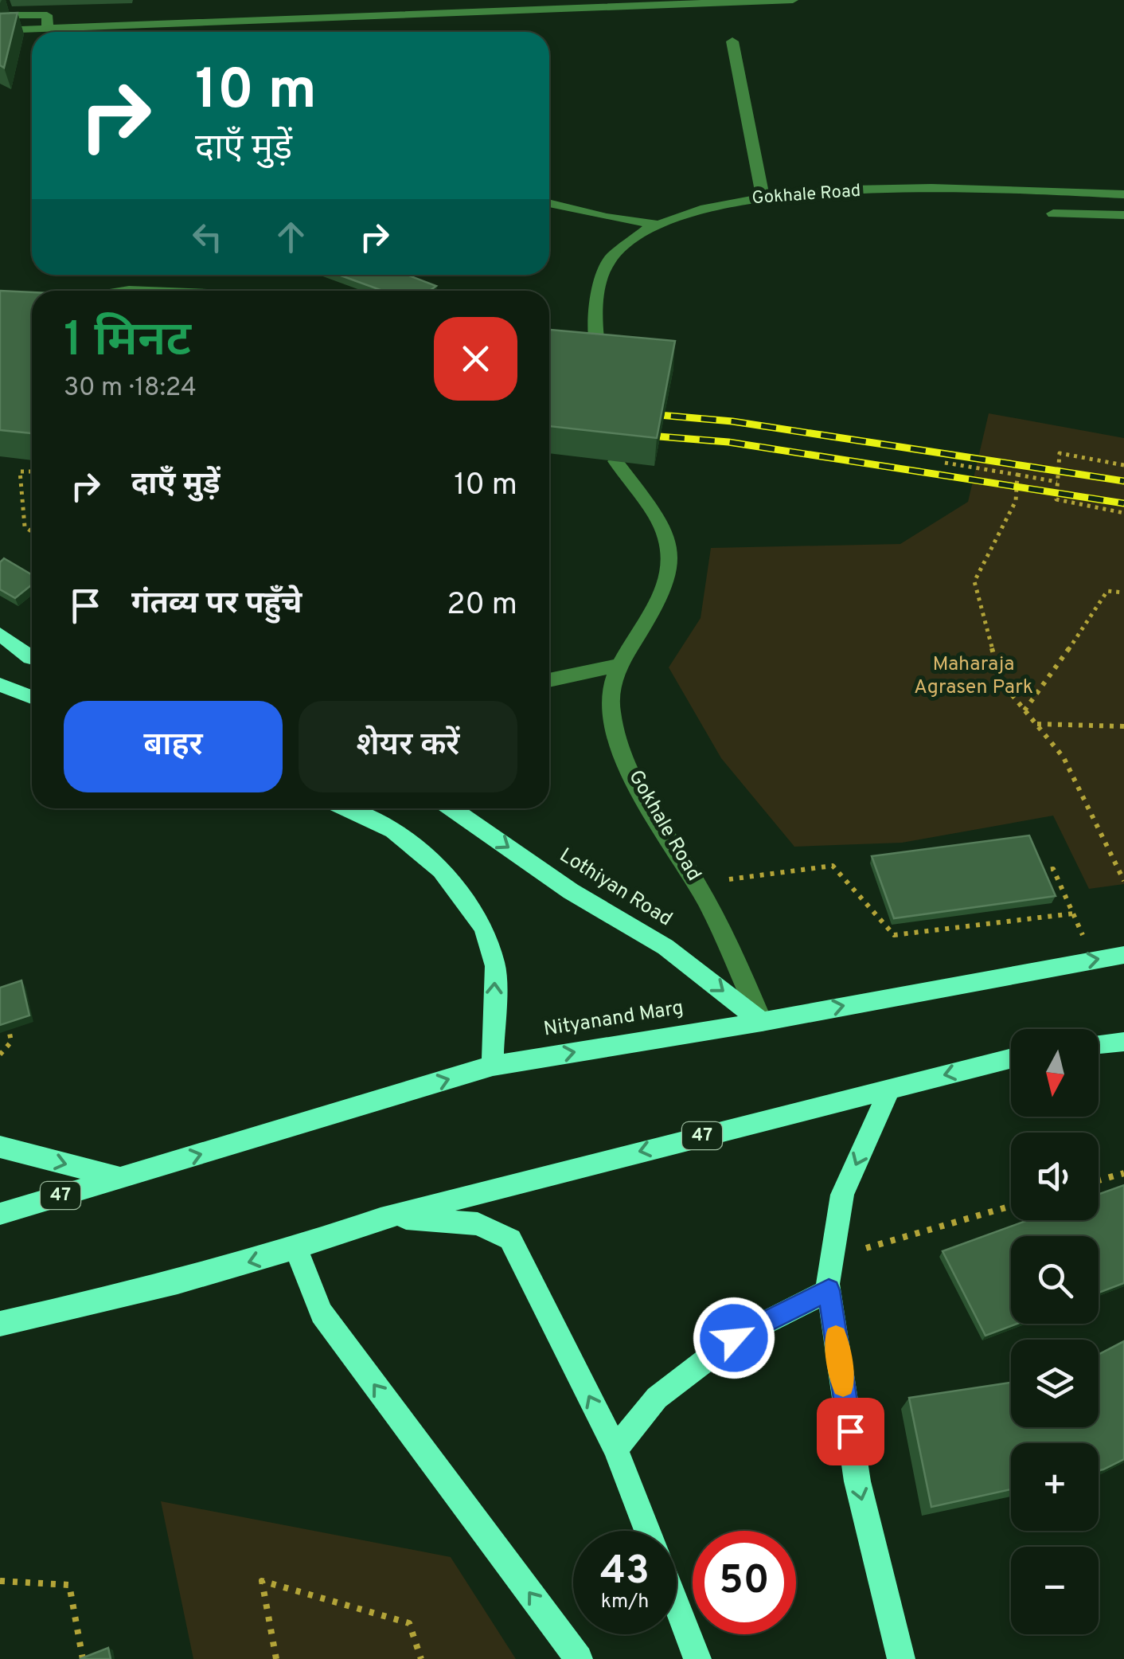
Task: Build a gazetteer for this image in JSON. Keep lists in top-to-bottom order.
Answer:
{
  "streets": {
    "main road": ["Lothiyan Road", "Nityanand Marg", "47"],
    "street": ["Gokhale Road"]
  },
  "crossings": [
    ["Gokhale Road", "Lothiyan Road"],
    ["Gokhale Road", "Nityanand Marg"],
    ["Lothiyan Road", "Nityanand Marg"],
    ["Nityanand Marg", "47"]
  ],
  "one_way": ["Lothiyan Road"],
  "parks": ["Maharaja Agrasen Park"],
  "north": "bottom",
  "page": {
    "turn": ["10 m", "दाएँ मुड़ें"],
    "heading": ["1 मिनट", "30 m · 18:24"],
    "list": [
      {
        "name": "दाएँ मुड़ें",
        "value": "10 m"
      },
      {
        "name": "गंतव्य पर पहुँचे",
        "value": "20 m"
      }
    ],
    "buttons": ["बाहर", "शेयर करें"],
    "map_buttons": ["+", "−"],
    "speed": "43 km/h",
    "limit": "50"
  }
}
